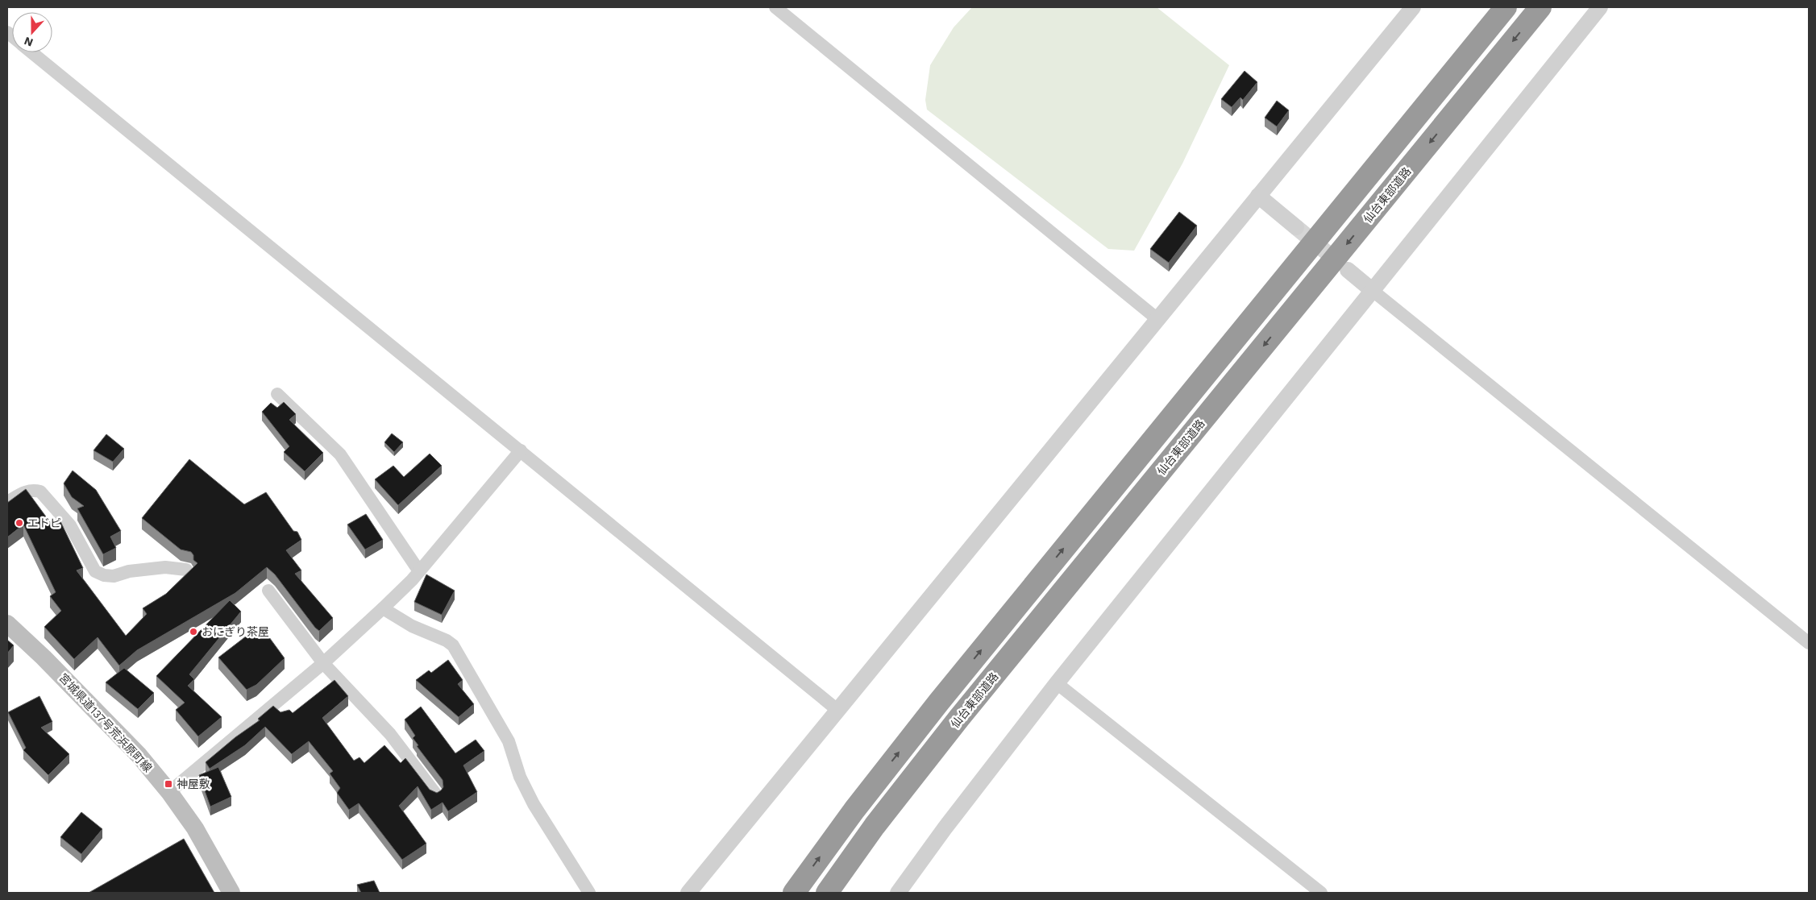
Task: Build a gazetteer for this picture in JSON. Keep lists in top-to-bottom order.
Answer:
{
  "streets": {
    "highway": ["仙台東部道路"],
    "main road": ["宮城県道137号荒浜原町線"]
  },
  "places": {
    "other": ["エドピ", "おにぎり茶屋"],
    "transit": ["神屋敷"]
  },
  "north": "bottom"
}
